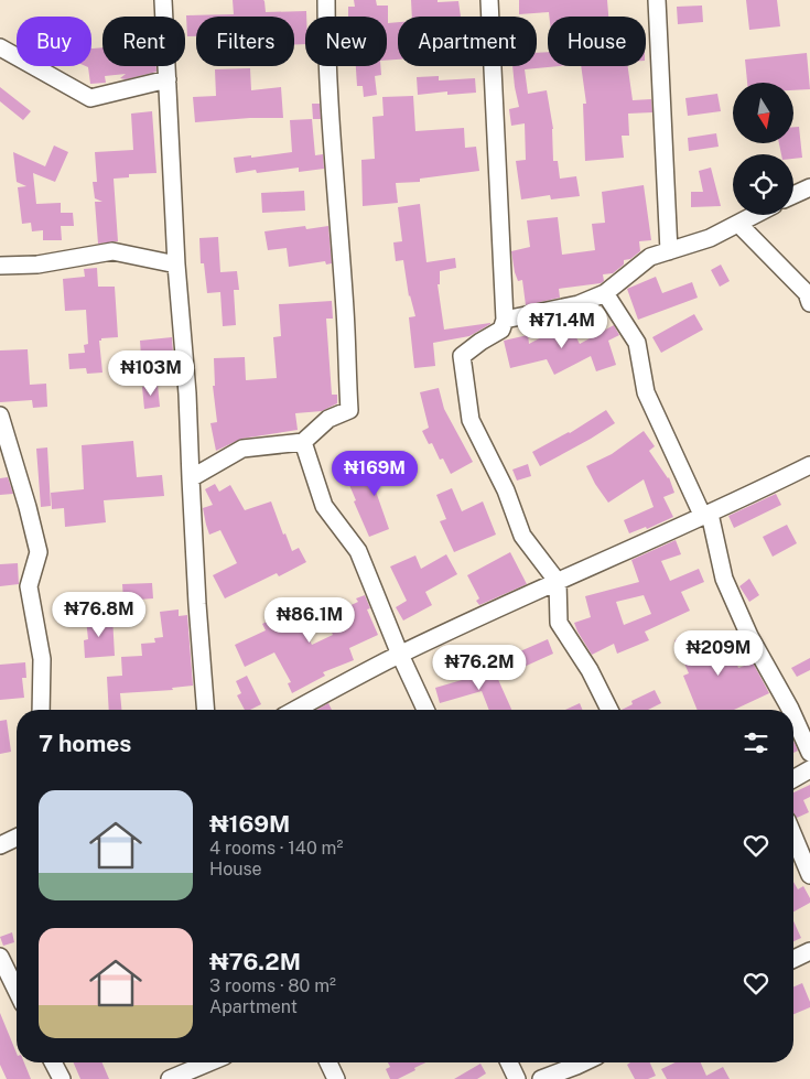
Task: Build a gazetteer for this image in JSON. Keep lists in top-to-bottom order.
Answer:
{
  "north": "bottom",
  "page": {
    "chip": [
      "Buy",
      "Rent",
      "Filters",
      "New",
      "Apartment",
      "House"
    ],
    "price": [
      "₦71.4M",
      "₦103M",
      "₦169M",
      "₦76.8M",
      "₦86.1M",
      "₦209M",
      "₦76.2M"
    ],
    "heading": "7 homes",
    "list": [
      {
        "name": "₦169M",
        "note": "4 rooms · 140 m² · House"
      },
      {
        "name": "₦76.2M",
        "note": "3 rooms · 80 m² · Apartment"
      }
    ]
  }
}
